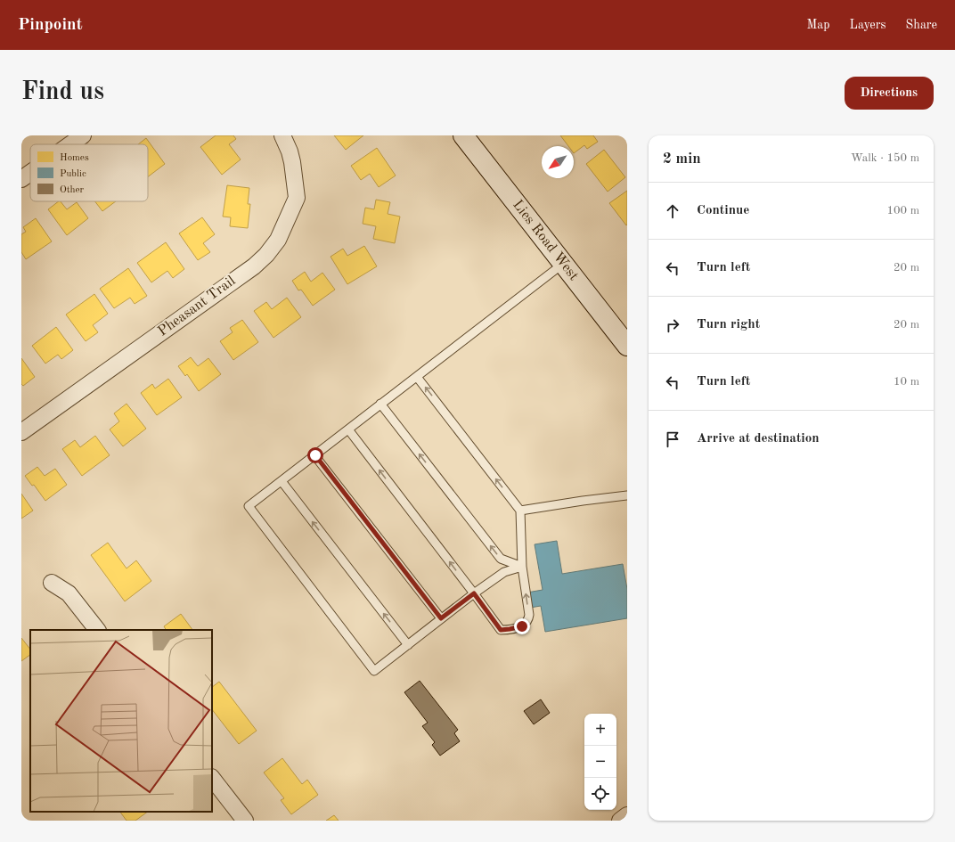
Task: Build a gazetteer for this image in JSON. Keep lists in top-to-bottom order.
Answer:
{
  "streets": {
    "street": ["Lies Road West", "Pheasant Trail"]
  },
  "legend": ["Homes", "Public", "Other"],
  "north": "bottom left",
  "page": {
    "header": "Pinpoint",
    "nav": ["Map", "Layers", "Share"],
    "buttons": "Directions",
    "title": "Find us",
    "heading": ["2 min", "Walk · 150 m"],
    "list": [
      ["Continue", "100 m"],
      ["Turn left", "20 m"],
      ["Turn right", "20 m"],
      ["Turn left", "10 m"],
      "Arrive at destination"
    ],
    "map_buttons": ["+", "−"]
  }
}
